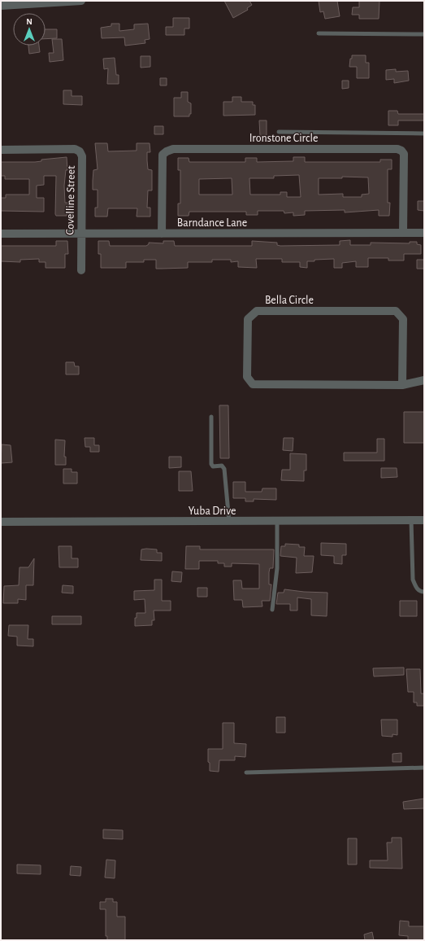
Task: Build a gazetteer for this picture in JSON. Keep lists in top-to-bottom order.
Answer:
{
  "streets": {
    "street": [
      "Ironstone Circle",
      "Covelline Street",
      "Barndance Lane",
      "Bella Circle",
      "Yuba Drive"
    ]
  },
  "crossings": [
    ["Ironstone Circle", "Barndance Lane"],
    ["Covelline Street", "Barndance Lane"]
  ],
  "north": "top"
}
